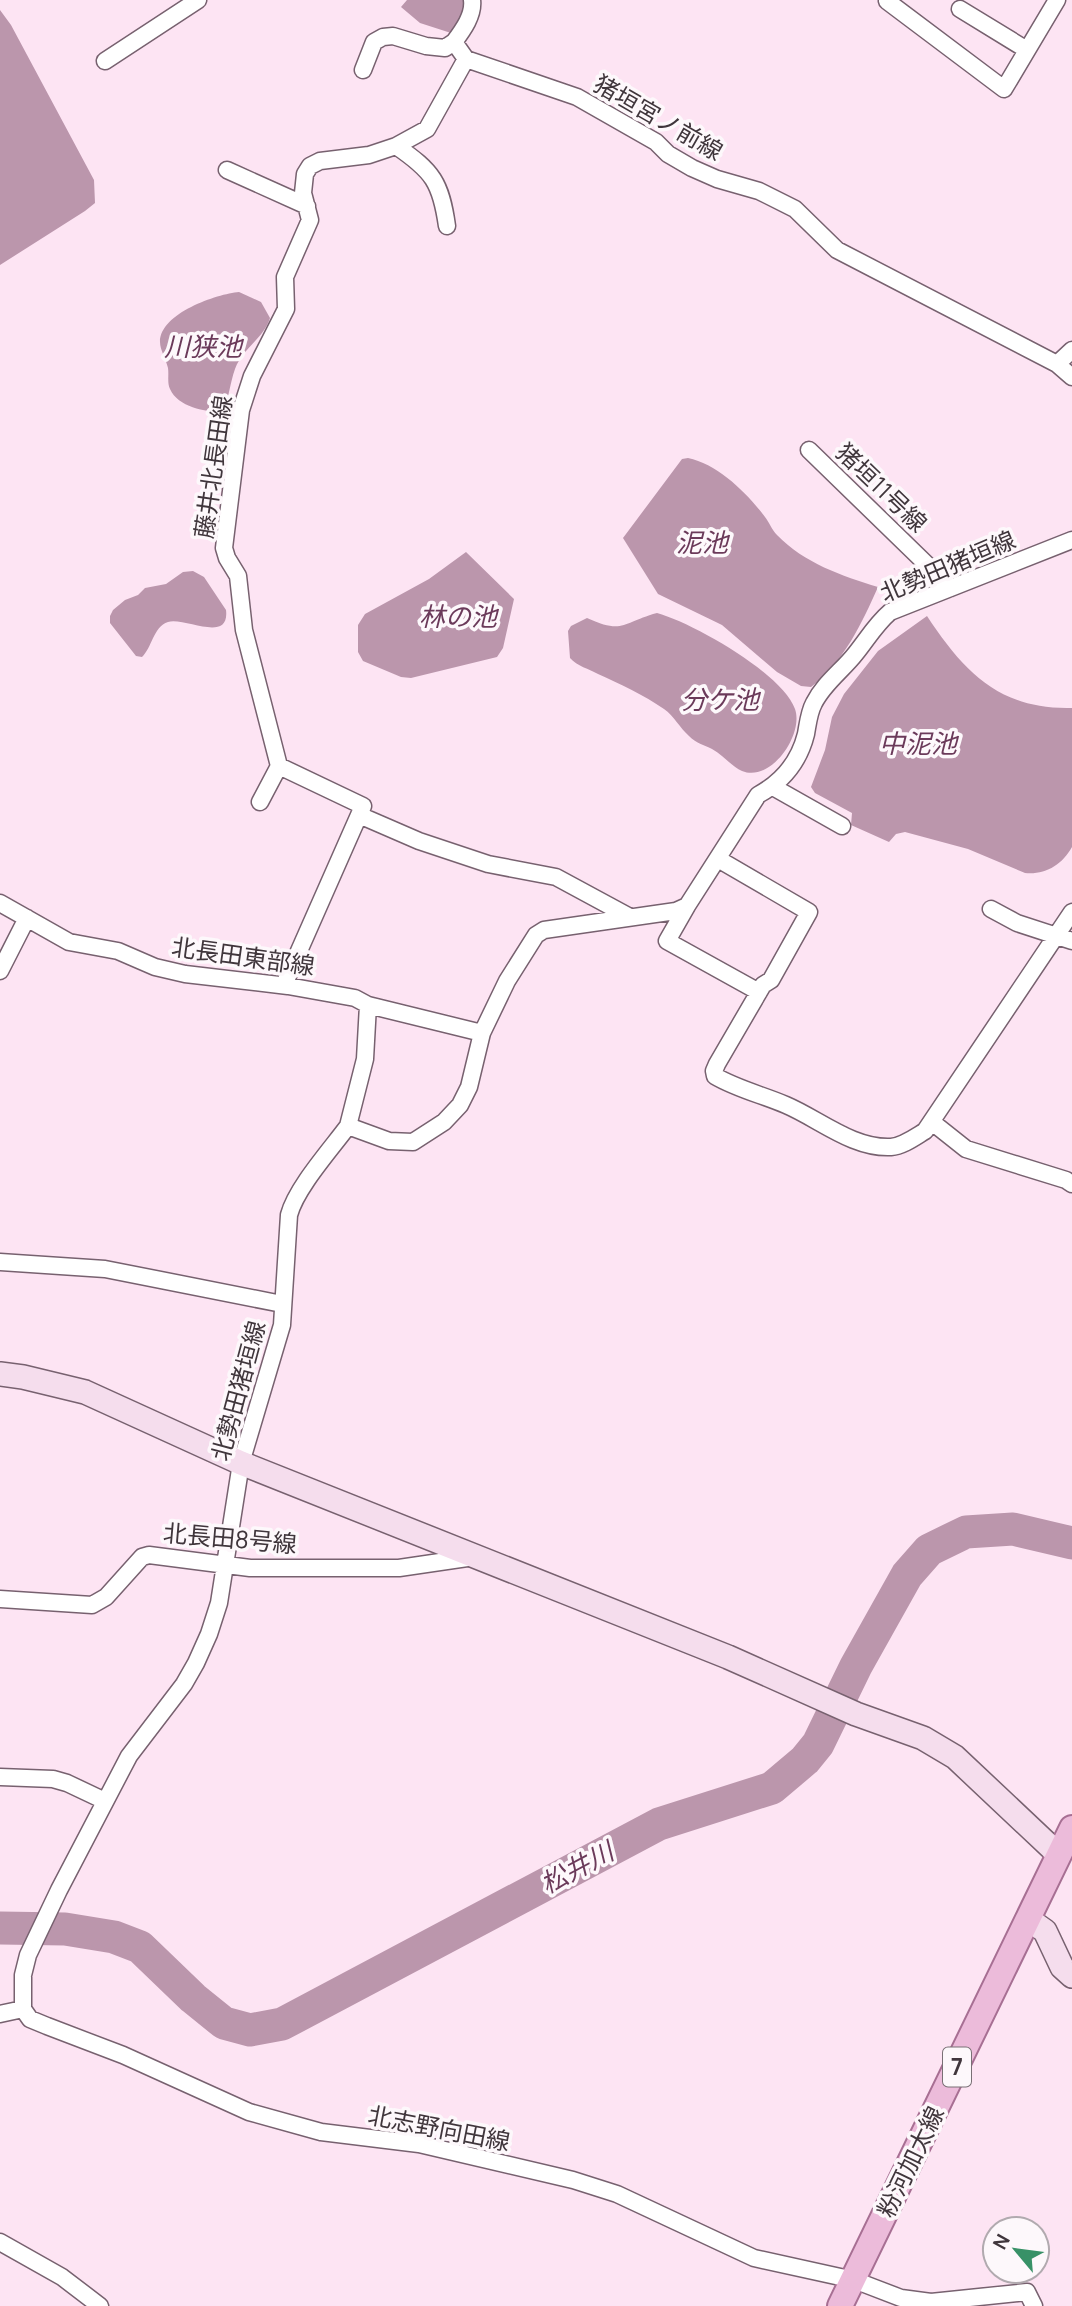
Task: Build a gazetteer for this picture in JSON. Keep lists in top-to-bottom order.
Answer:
{
  "streets": {
    "main road": ["7", "粉河加太線"],
    "street": [
      "猪垣宮ノ前線",
      "藤井北長田線",
      "猪垣11号線",
      "北勢田猪垣線",
      "北長田東部線",
      "北長田8号線",
      "北志野向田線"
    ]
  },
  "crossings": [
    ["猪垣宮ノ前線", "藤井北長田線"],
    ["猪垣11号線", "北勢田猪垣線"],
    ["北勢田猪垣線", "北長田8号線"],
    ["北勢田猪垣線", "北志野向田線"],
    ["北志野向田線", "粉河加太線"]
  ],
  "water": [
    "川狭池",
    "泥池",
    "林の池",
    "分ケ池",
    "中泥池",
    "松井川"
  ],
  "north": "top left"
}
